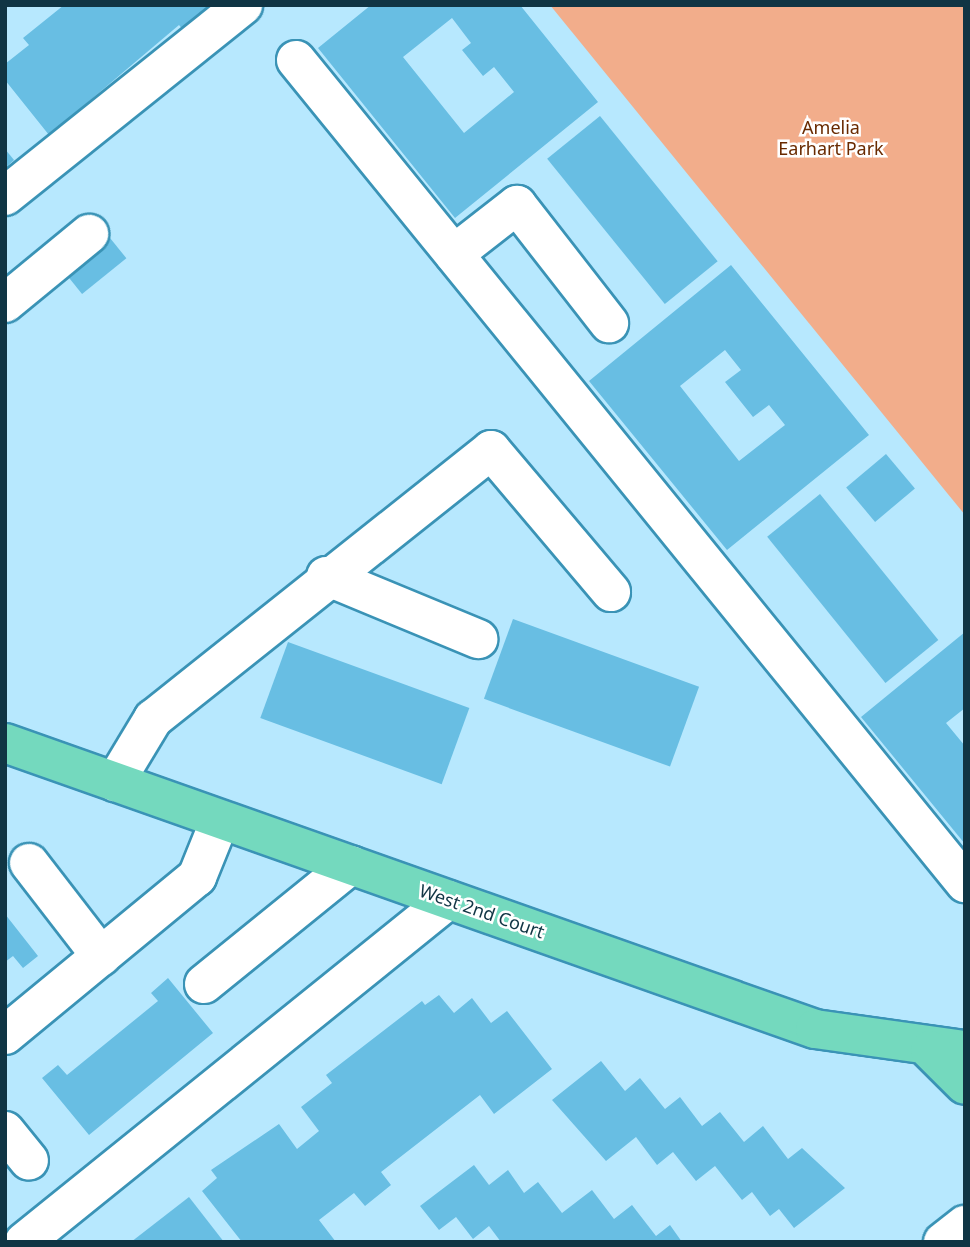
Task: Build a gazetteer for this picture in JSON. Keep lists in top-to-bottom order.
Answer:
{
  "streets": {
    "main road": ["West 2nd Court"]
  },
  "parks": ["Amelia Earhart Park"]
}
